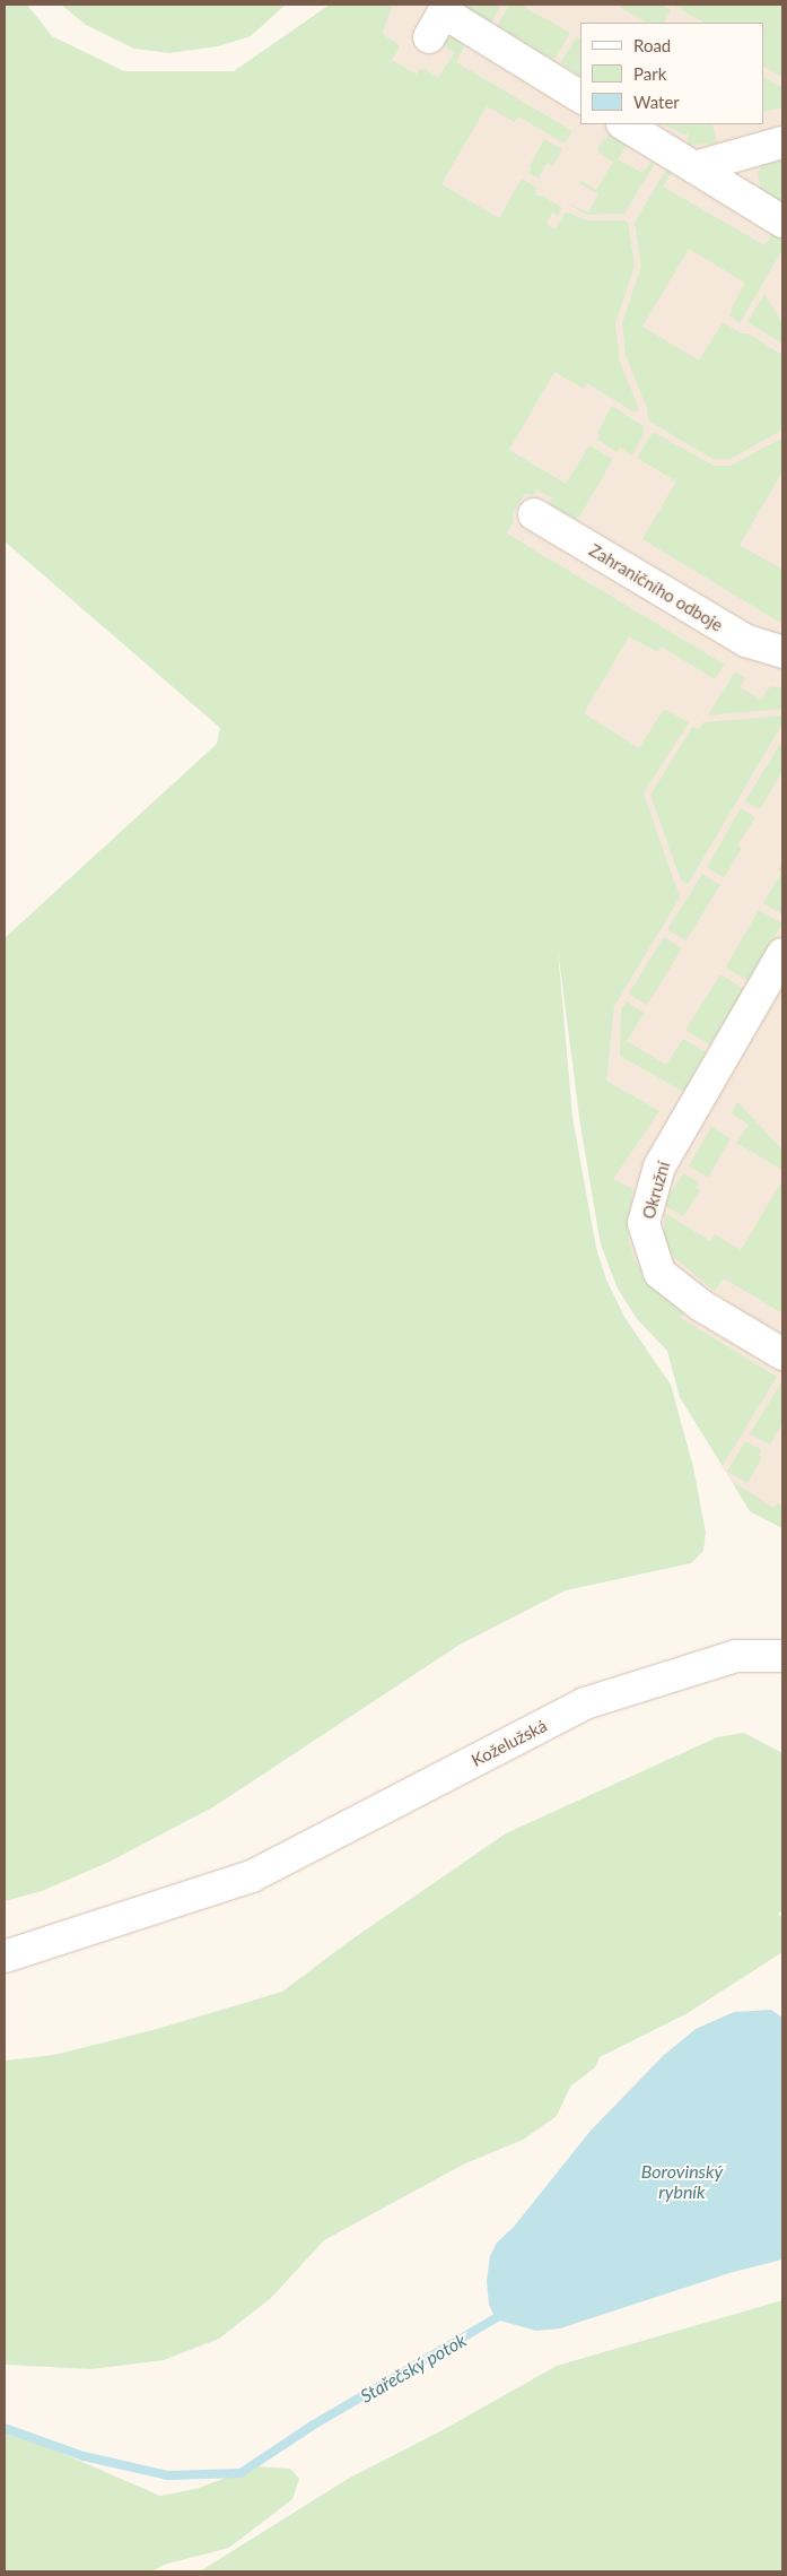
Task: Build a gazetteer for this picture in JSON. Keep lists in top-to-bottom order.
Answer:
{
  "streets": {
    "street": ["Zahraničního odboje", "Okružní", "Koželužská"]
  },
  "water": ["Borovinský rybník", "Stařečský potok"],
  "legend": ["Road", "Park", "Water"]
}
